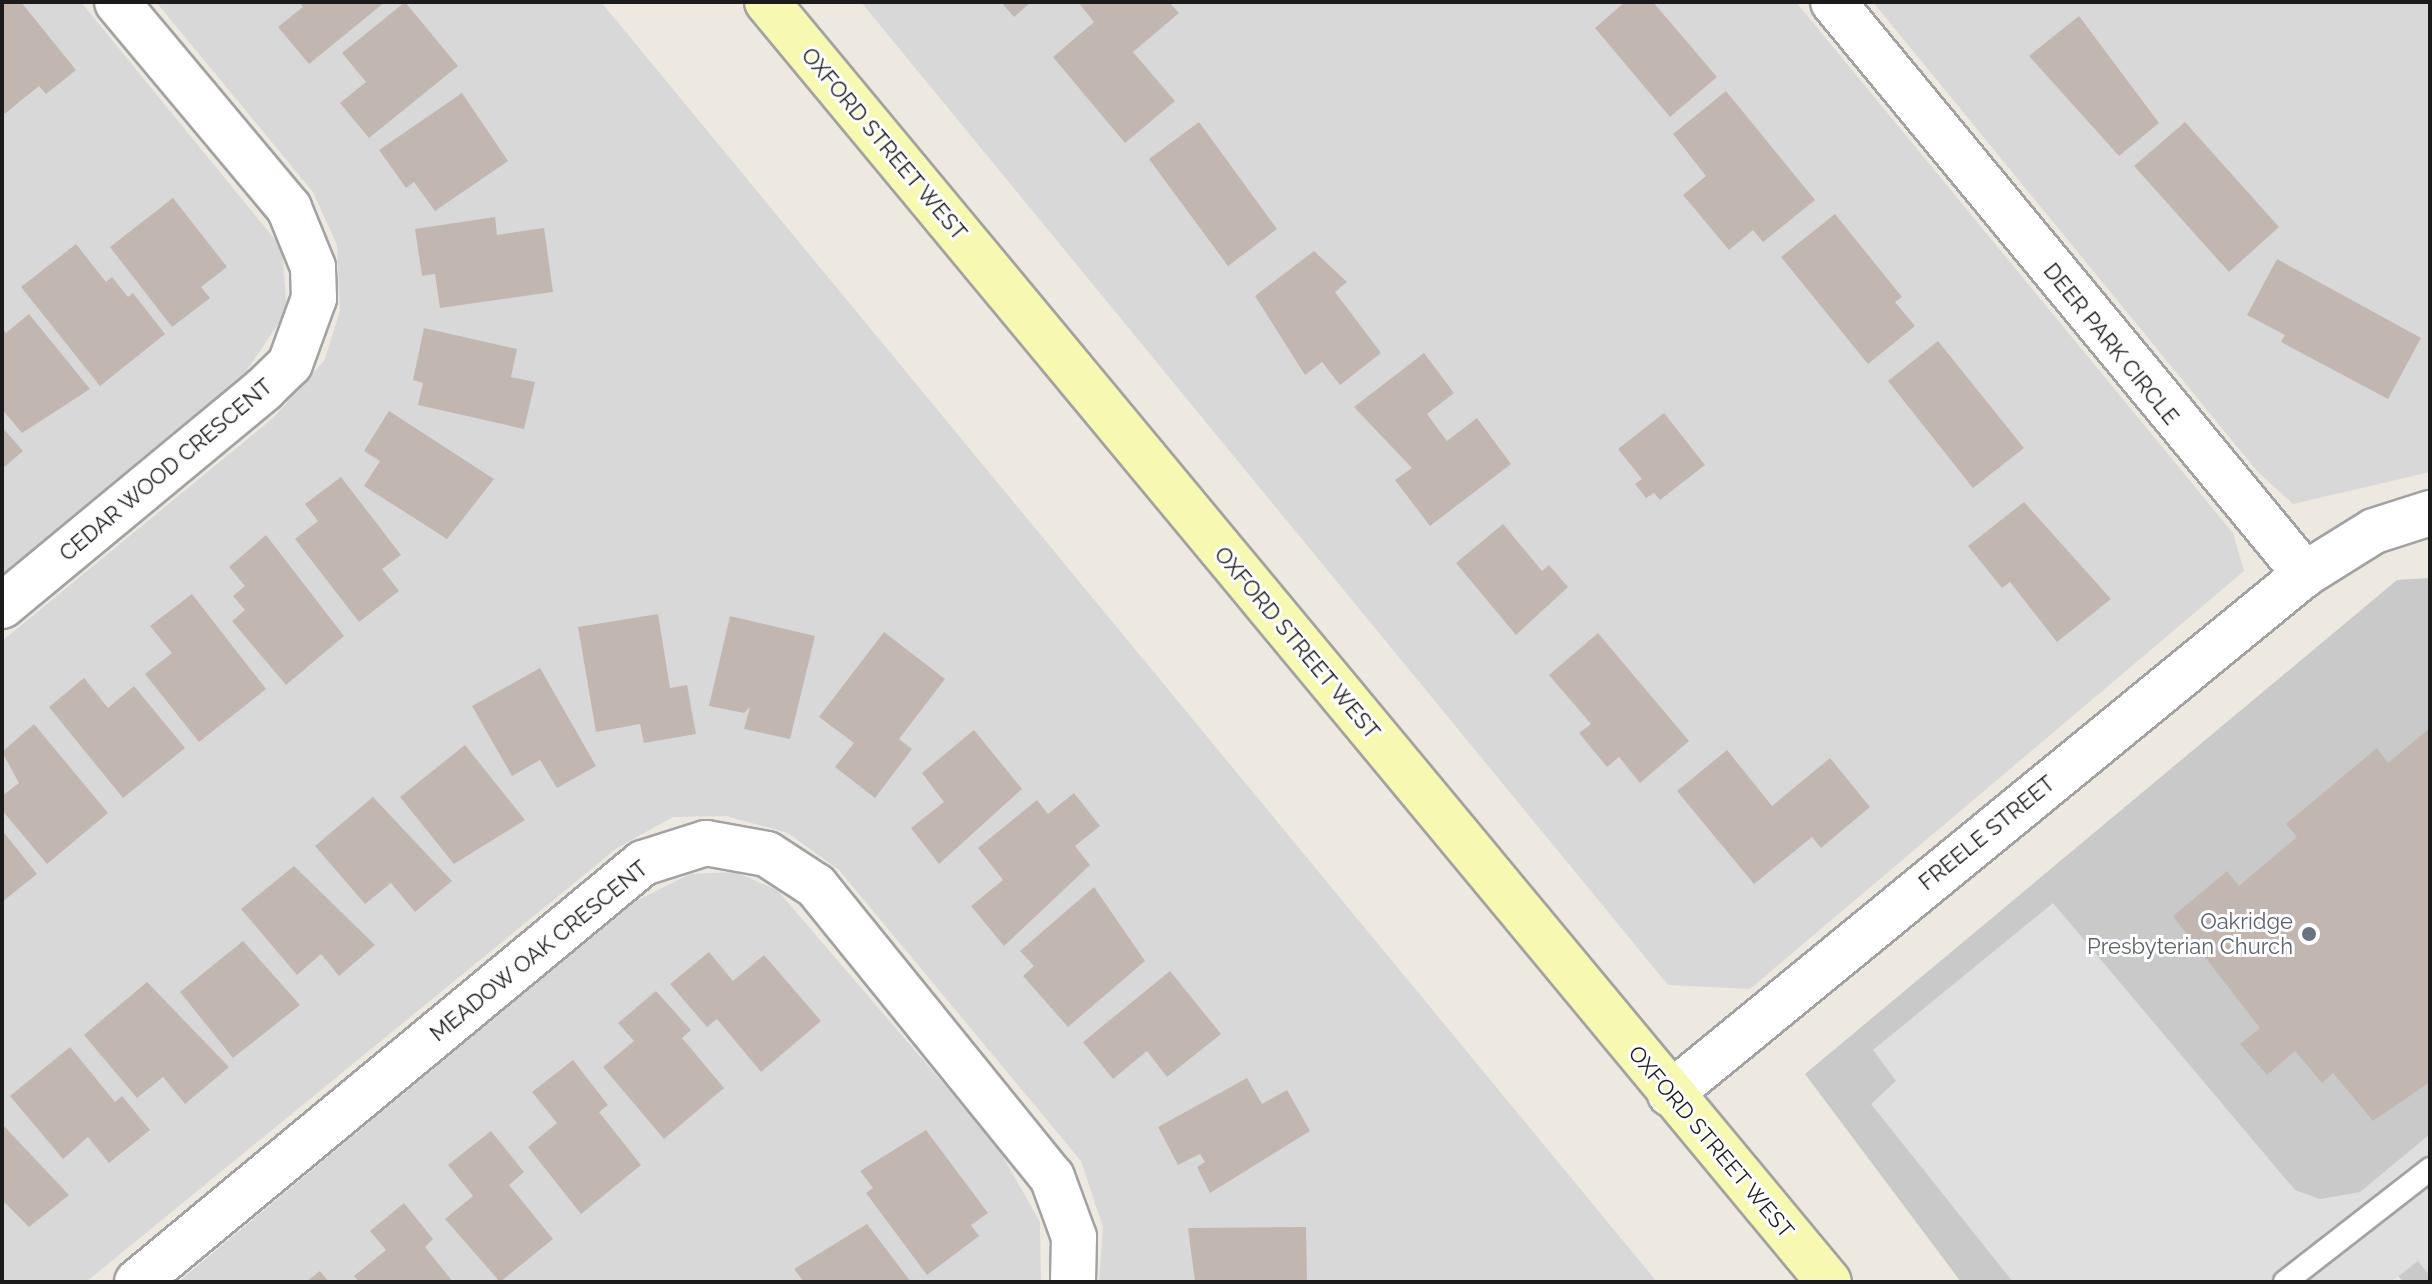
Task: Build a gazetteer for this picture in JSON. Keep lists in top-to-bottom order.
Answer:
{
  "streets": {
    "main road": ["OXFORD STREET WEST"],
    "street": [
      "DEER PARK CIRCLE",
      "CEDAR WOOD CRESCENT",
      "FREELE STREET",
      "MEADOW OAK CRESCENT"
    ]
  },
  "crossings": [
    ["OXFORD STREET WEST", "FREELE STREET"],
    ["DEER PARK CIRCLE", "FREELE STREET"]
  ],
  "places": ["Oakridge Presbyterian Church"]
}
